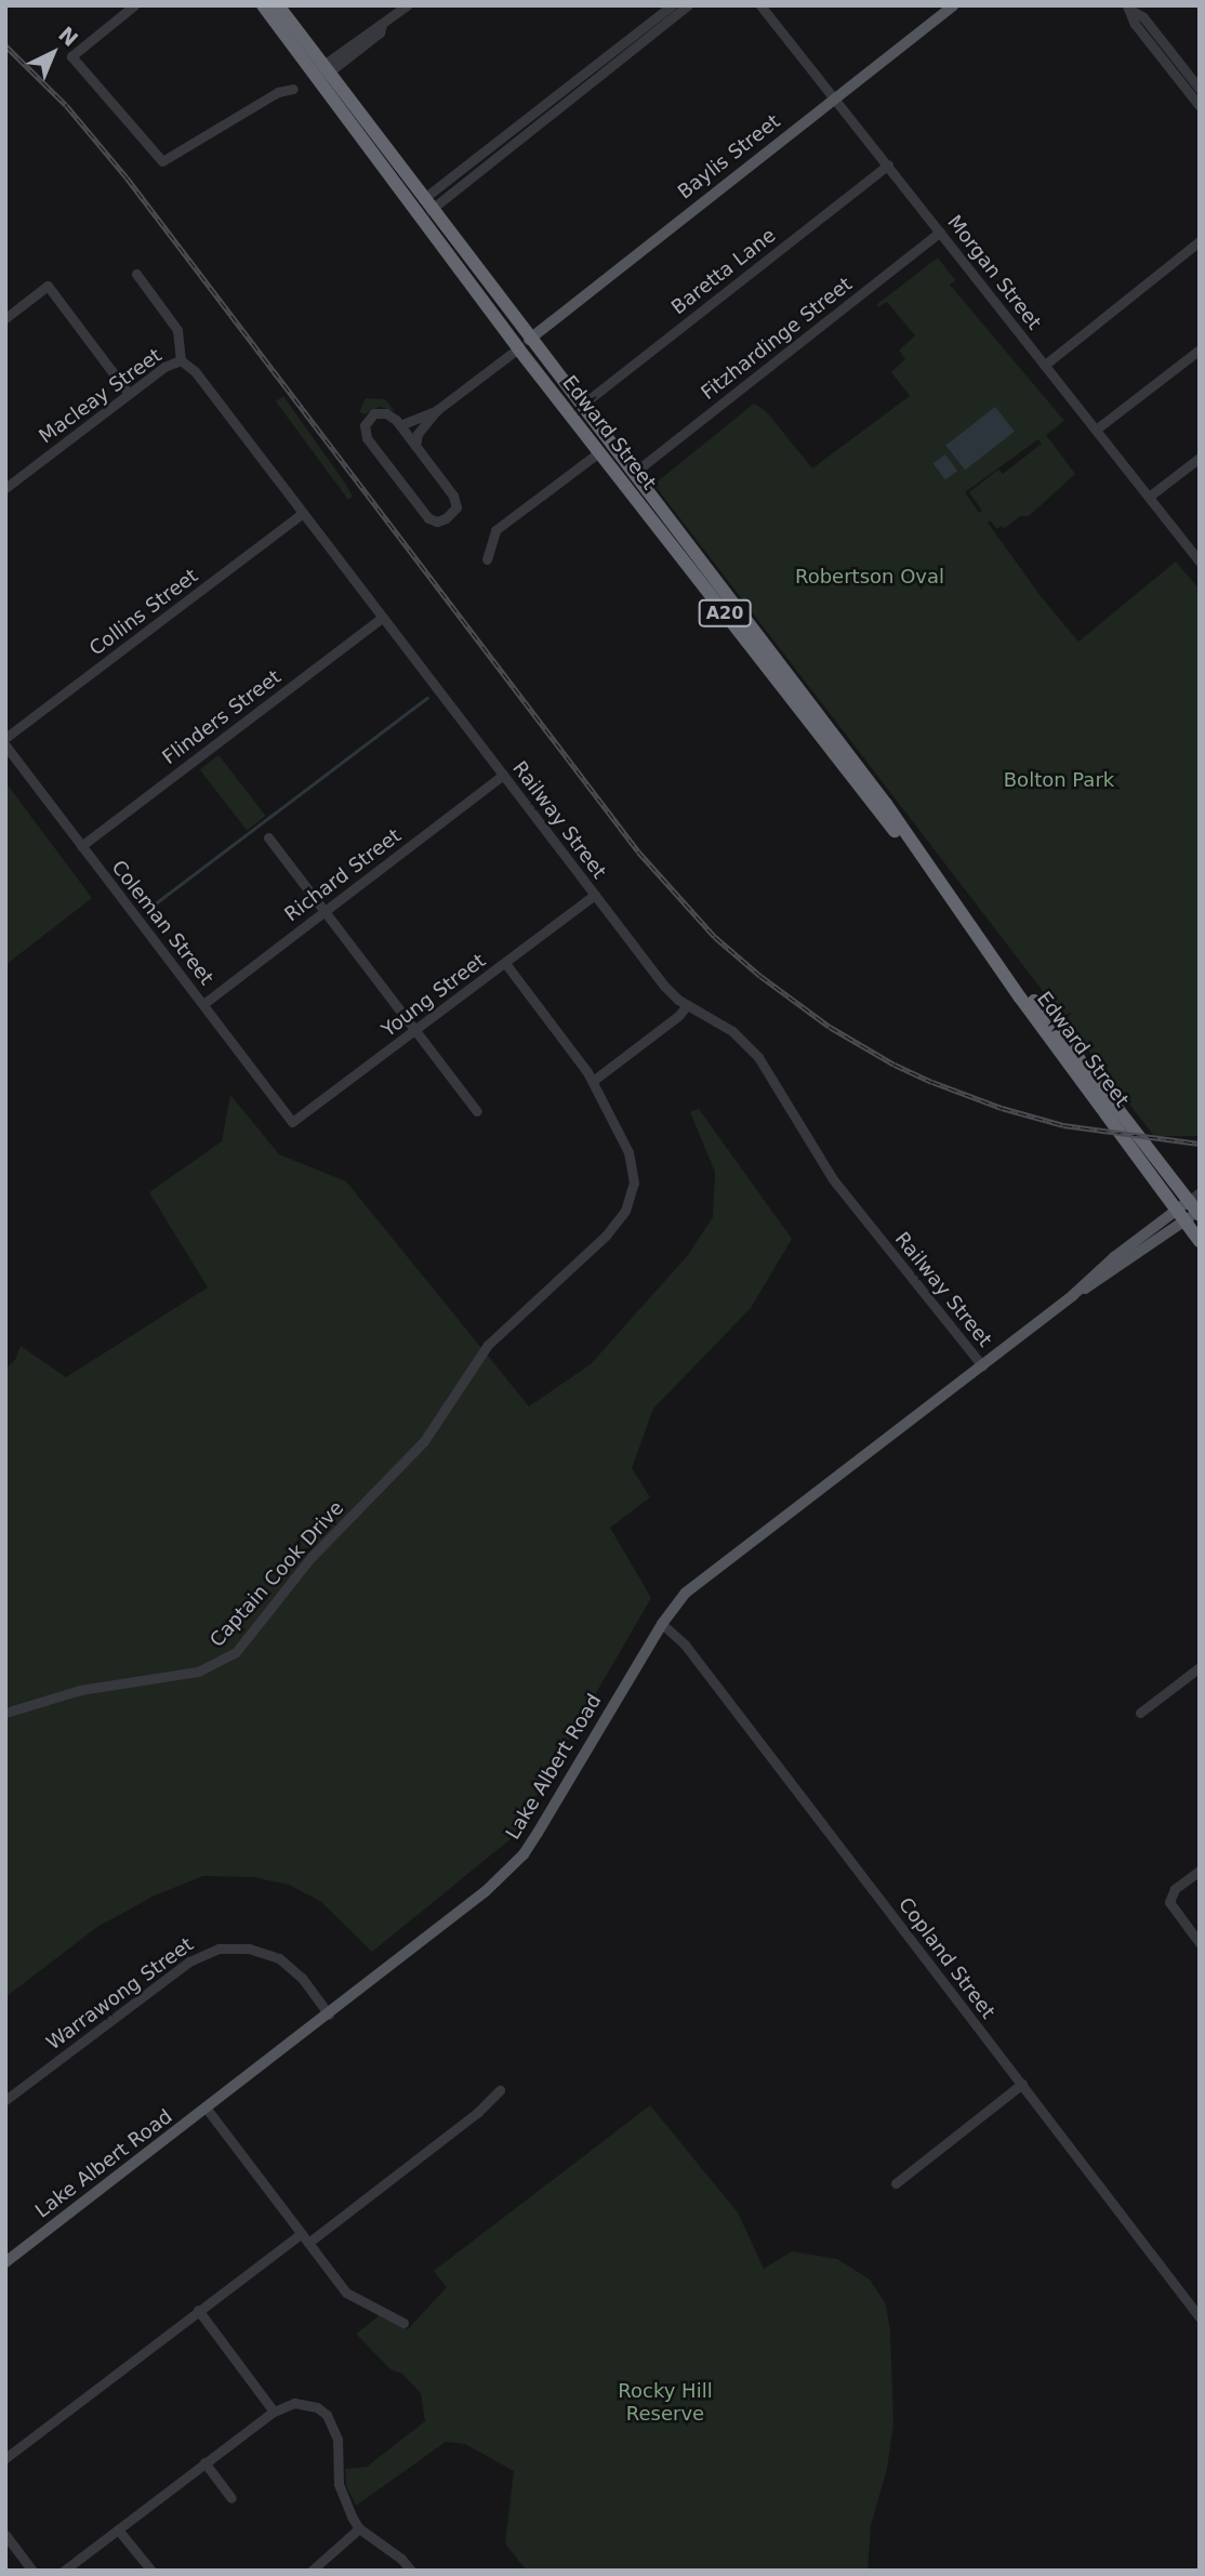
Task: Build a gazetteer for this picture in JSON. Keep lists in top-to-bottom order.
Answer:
{
  "streets": {
    "highway": ["Edward Street", "A20"],
    "main road": ["Baylis Street", "Lake Albert Road"],
    "street": [
      "Baretta Lane",
      "Morgan Street",
      "Fitzhardinge Street",
      "Macleay Street",
      "Collins Street",
      "Flinders Street",
      "Railway Street",
      "Richard Street",
      "Coleman Street",
      "Young Street",
      "Captain Cook Drive",
      "Copland Street",
      "Warrawong Street"
    ]
  },
  "crossings": [
    ["Baylis Street", "Morgan Street"],
    ["Baylis Street", "Edward Street"],
    ["Baretta Lane", "Morgan Street"],
    ["Baretta Lane", "Edward Street"],
    ["Morgan Street", "Fitzhardinge Street"],
    ["Fitzhardinge Street", "Edward Street"],
    ["Macleay Street", "Railway Street"],
    ["Edward Street", "A20"],
    ["Edward Street", "Lake Albert Road"],
    ["Collins Street", "Railway Street"],
    ["A20", "Lake Albert Road"],
    ["Flinders Street", "Railway Street"],
    ["Flinders Street", "Coleman Street"],
    ["Railway Street", "Richard Street"],
    ["Railway Street", "Young Street"],
    ["Railway Street", "Lake Albert Road"],
    ["Richard Street", "Coleman Street"],
    ["Coleman Street", "Young Street"],
    ["Young Street", "Captain Cook Drive"],
    ["Lake Albert Road", "Copland Street"],
    ["Lake Albert Road", "Warrawong Street"]
  ],
  "parks": ["Robertson Oval", "Bolton Park", "Rocky Hill Reserve"],
  "north": "top right"
}
